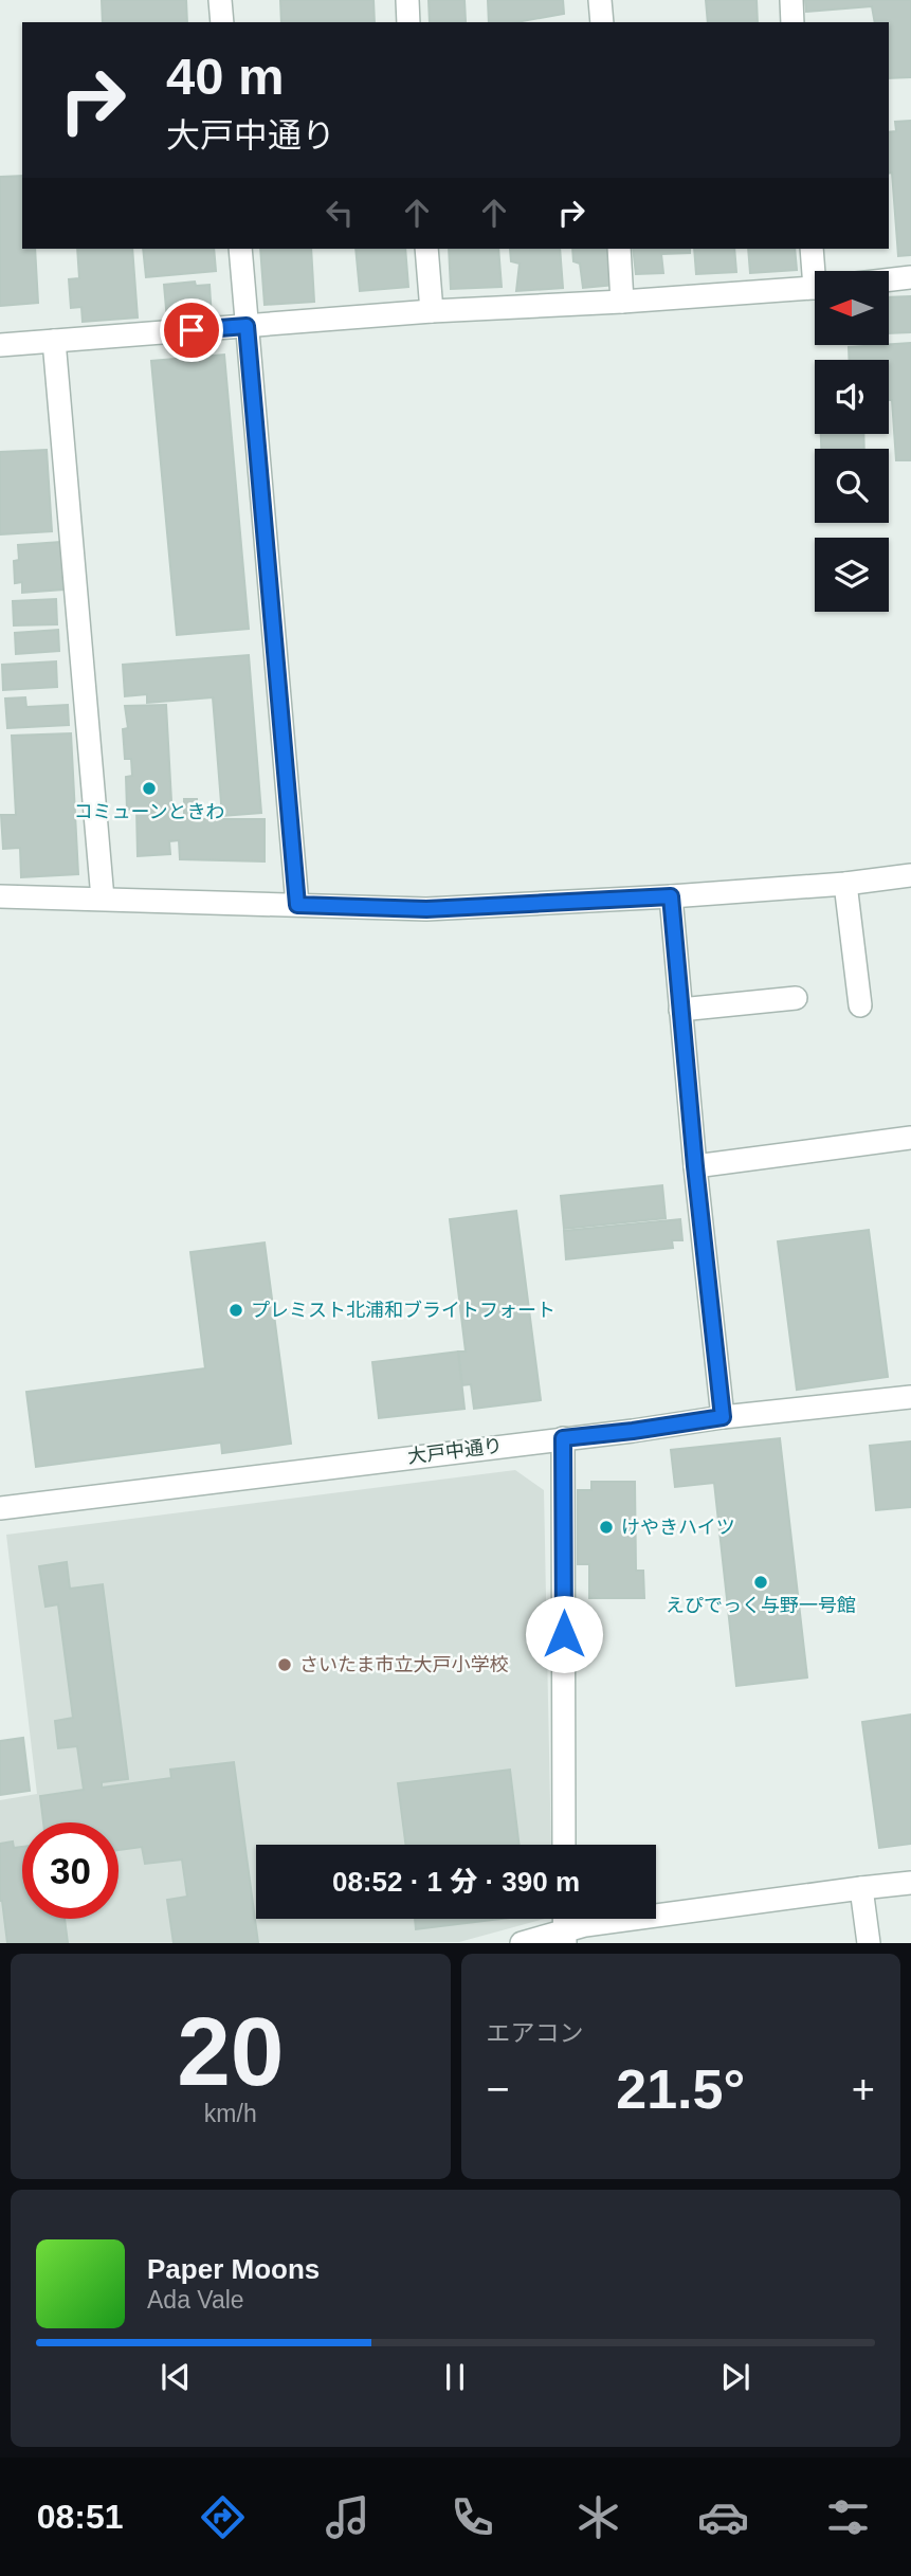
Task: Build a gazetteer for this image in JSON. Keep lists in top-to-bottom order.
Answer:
{
  "streets": {
    "street": ["大戸中通り"]
  },
  "places": [
    "コミューンときわ",
    "プレミスト北浦和ブライトフォート",
    "けやきハイツ",
    "えぴでっく与野一号館",
    "さいたま市立大戸小学校"
  ],
  "north": "left",
  "page": {
    "turn": ["40 m", "大戸中通り"],
    "limit": "30",
    "trip": "08:52 · 1 分 · 390 m",
    "tile": [
      ["20", "km/h"],
      "エアコン"
    ],
    "heat": ["−", "21.5°", "+"],
    "song": ["Paper Moons", "Ada Vale"],
    "tabs": "08:51"
  }
}
